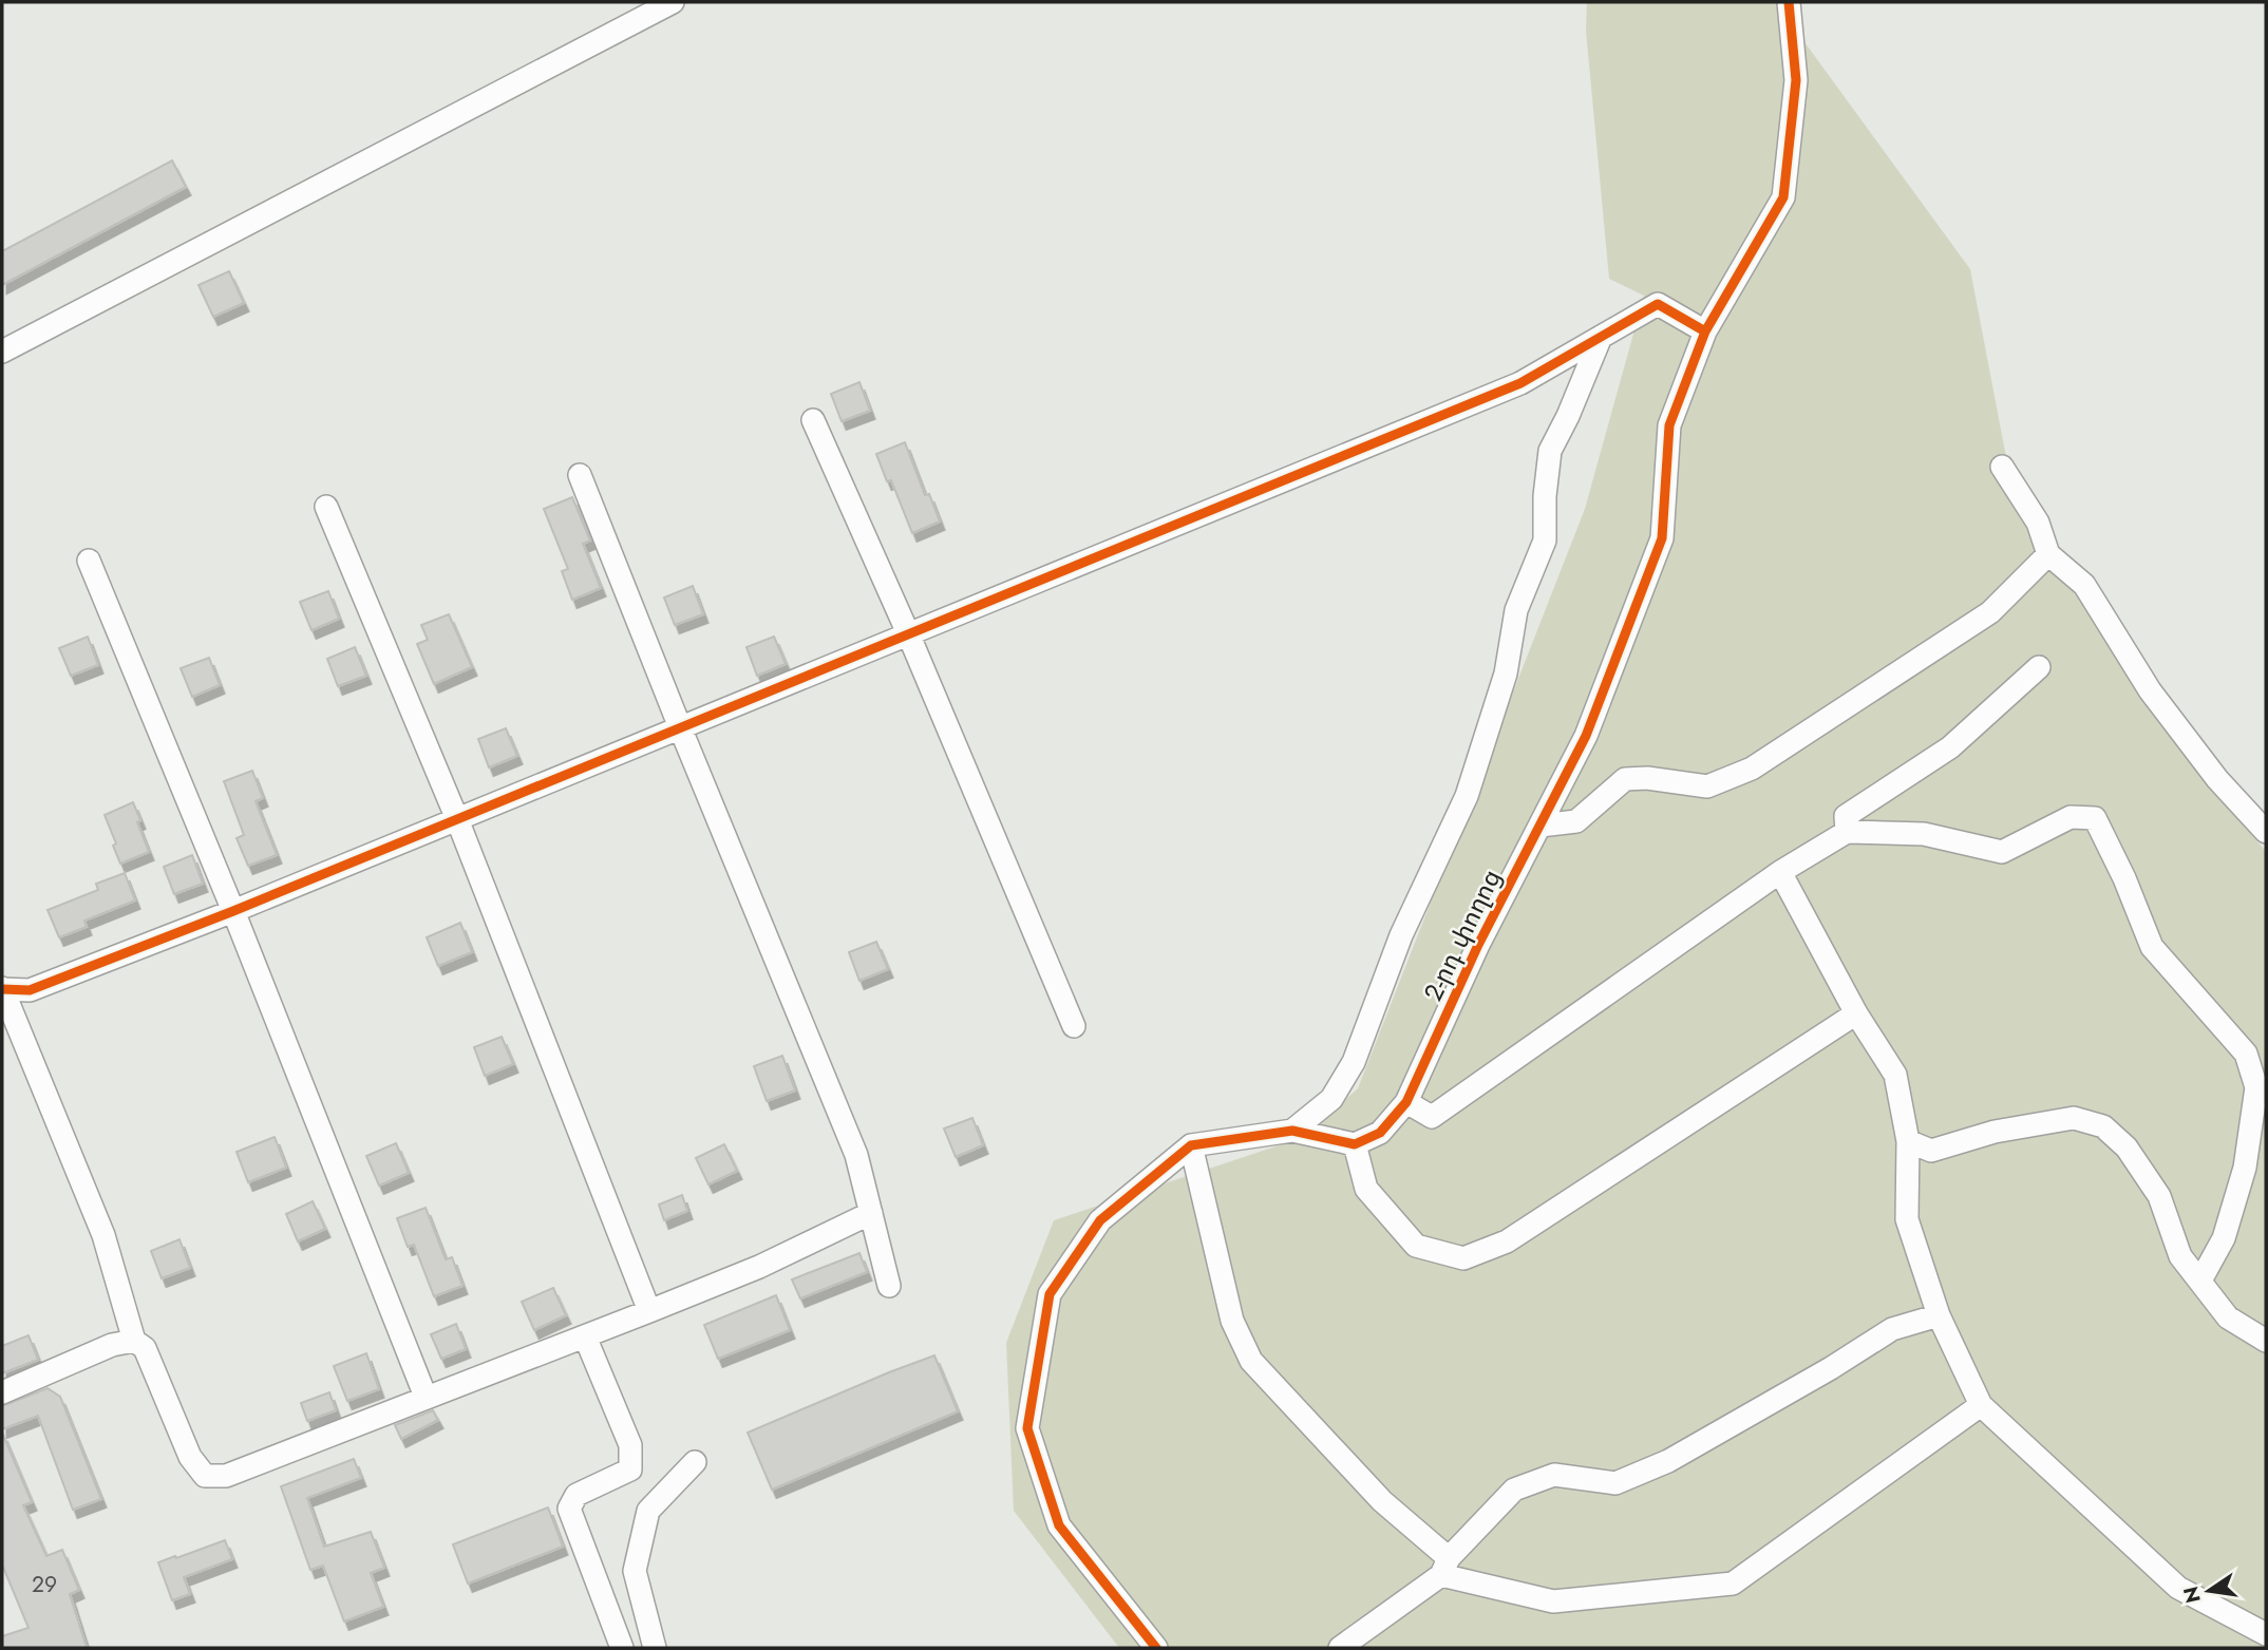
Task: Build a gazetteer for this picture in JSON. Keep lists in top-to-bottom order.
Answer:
{
  "streets": {
    "street": ["2-րդ փողոց"]
  },
  "house_numbers": ["29"],
  "north": "left"
}
